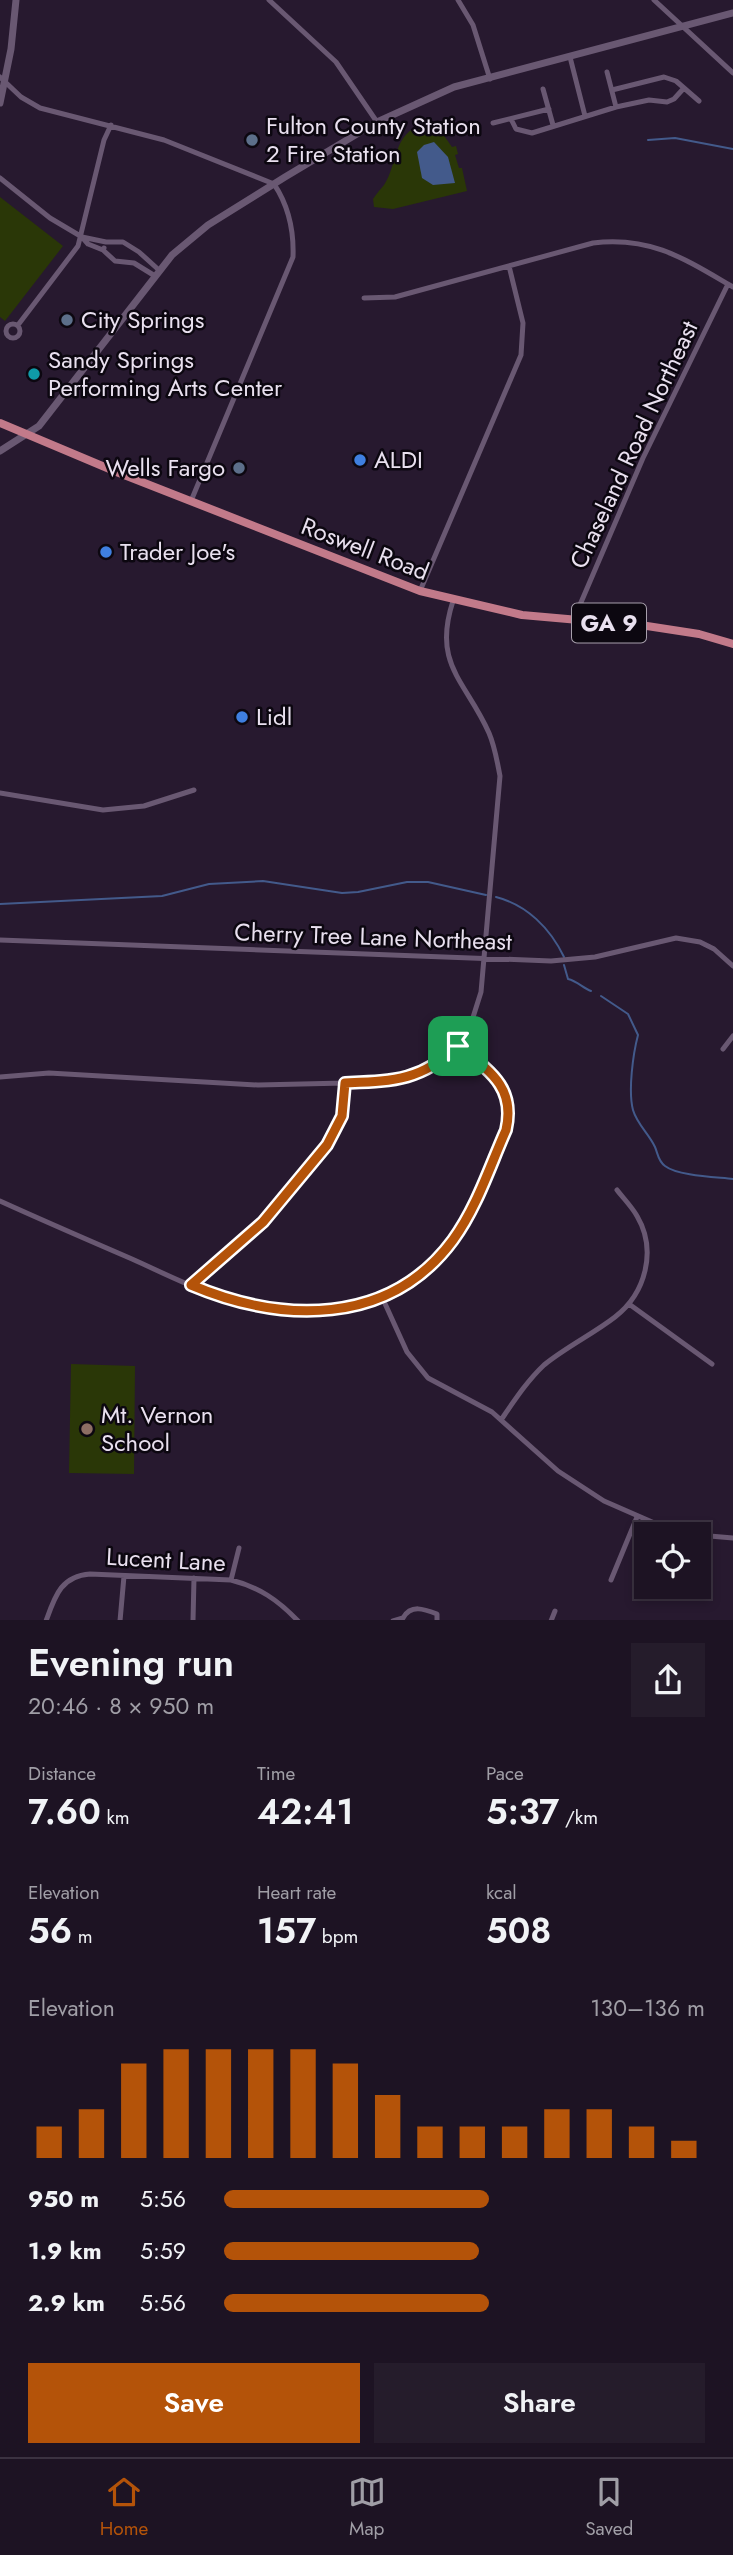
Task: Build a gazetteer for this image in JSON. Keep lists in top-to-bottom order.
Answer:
{
  "streets": {
    "main road": ["Roswell Road", "GA 9"],
    "street": ["Chaseland Road Northeast", "Cherry Tree Lane Northeast", "Lucent Lane"]
  },
  "crossings": [
    ["Chaseland Road Northeast", "Roswell Road"]
  ],
  "places": [
    "Fulton County Station 2 Fire Station",
    "City Springs",
    "Sandy Springs Performing Arts Center",
    "ALDI",
    "Wells Fargo",
    "Trader Joe's",
    "Lidl",
    "Mt. Vernon School"
  ],
  "page": {
    "heading": ["Evening run", "20:46 · 8 × 950 m"],
    "stats": [
      ["Distance", "7.60 km"],
      ["Time", "42:41"],
      ["Pace", "5:37 /km"],
      ["Elevation", "56 m"],
      ["Heart rate", "157 bpm"],
      ["kcal", "508"]
    ],
    "chart": ["Elevation", "130–136 m"],
    "list": [
      {
        "name": "950 m",
        "note": "5:56"
      },
      {
        "name": "1.9 km",
        "note": "5:59"
      },
      {
        "name": "2.9 km",
        "note": "5:56"
      }
    ],
    "buttons": ["Save", "Share"],
    "tabs": ["Home", "Map", "Saved"]
  }
}
